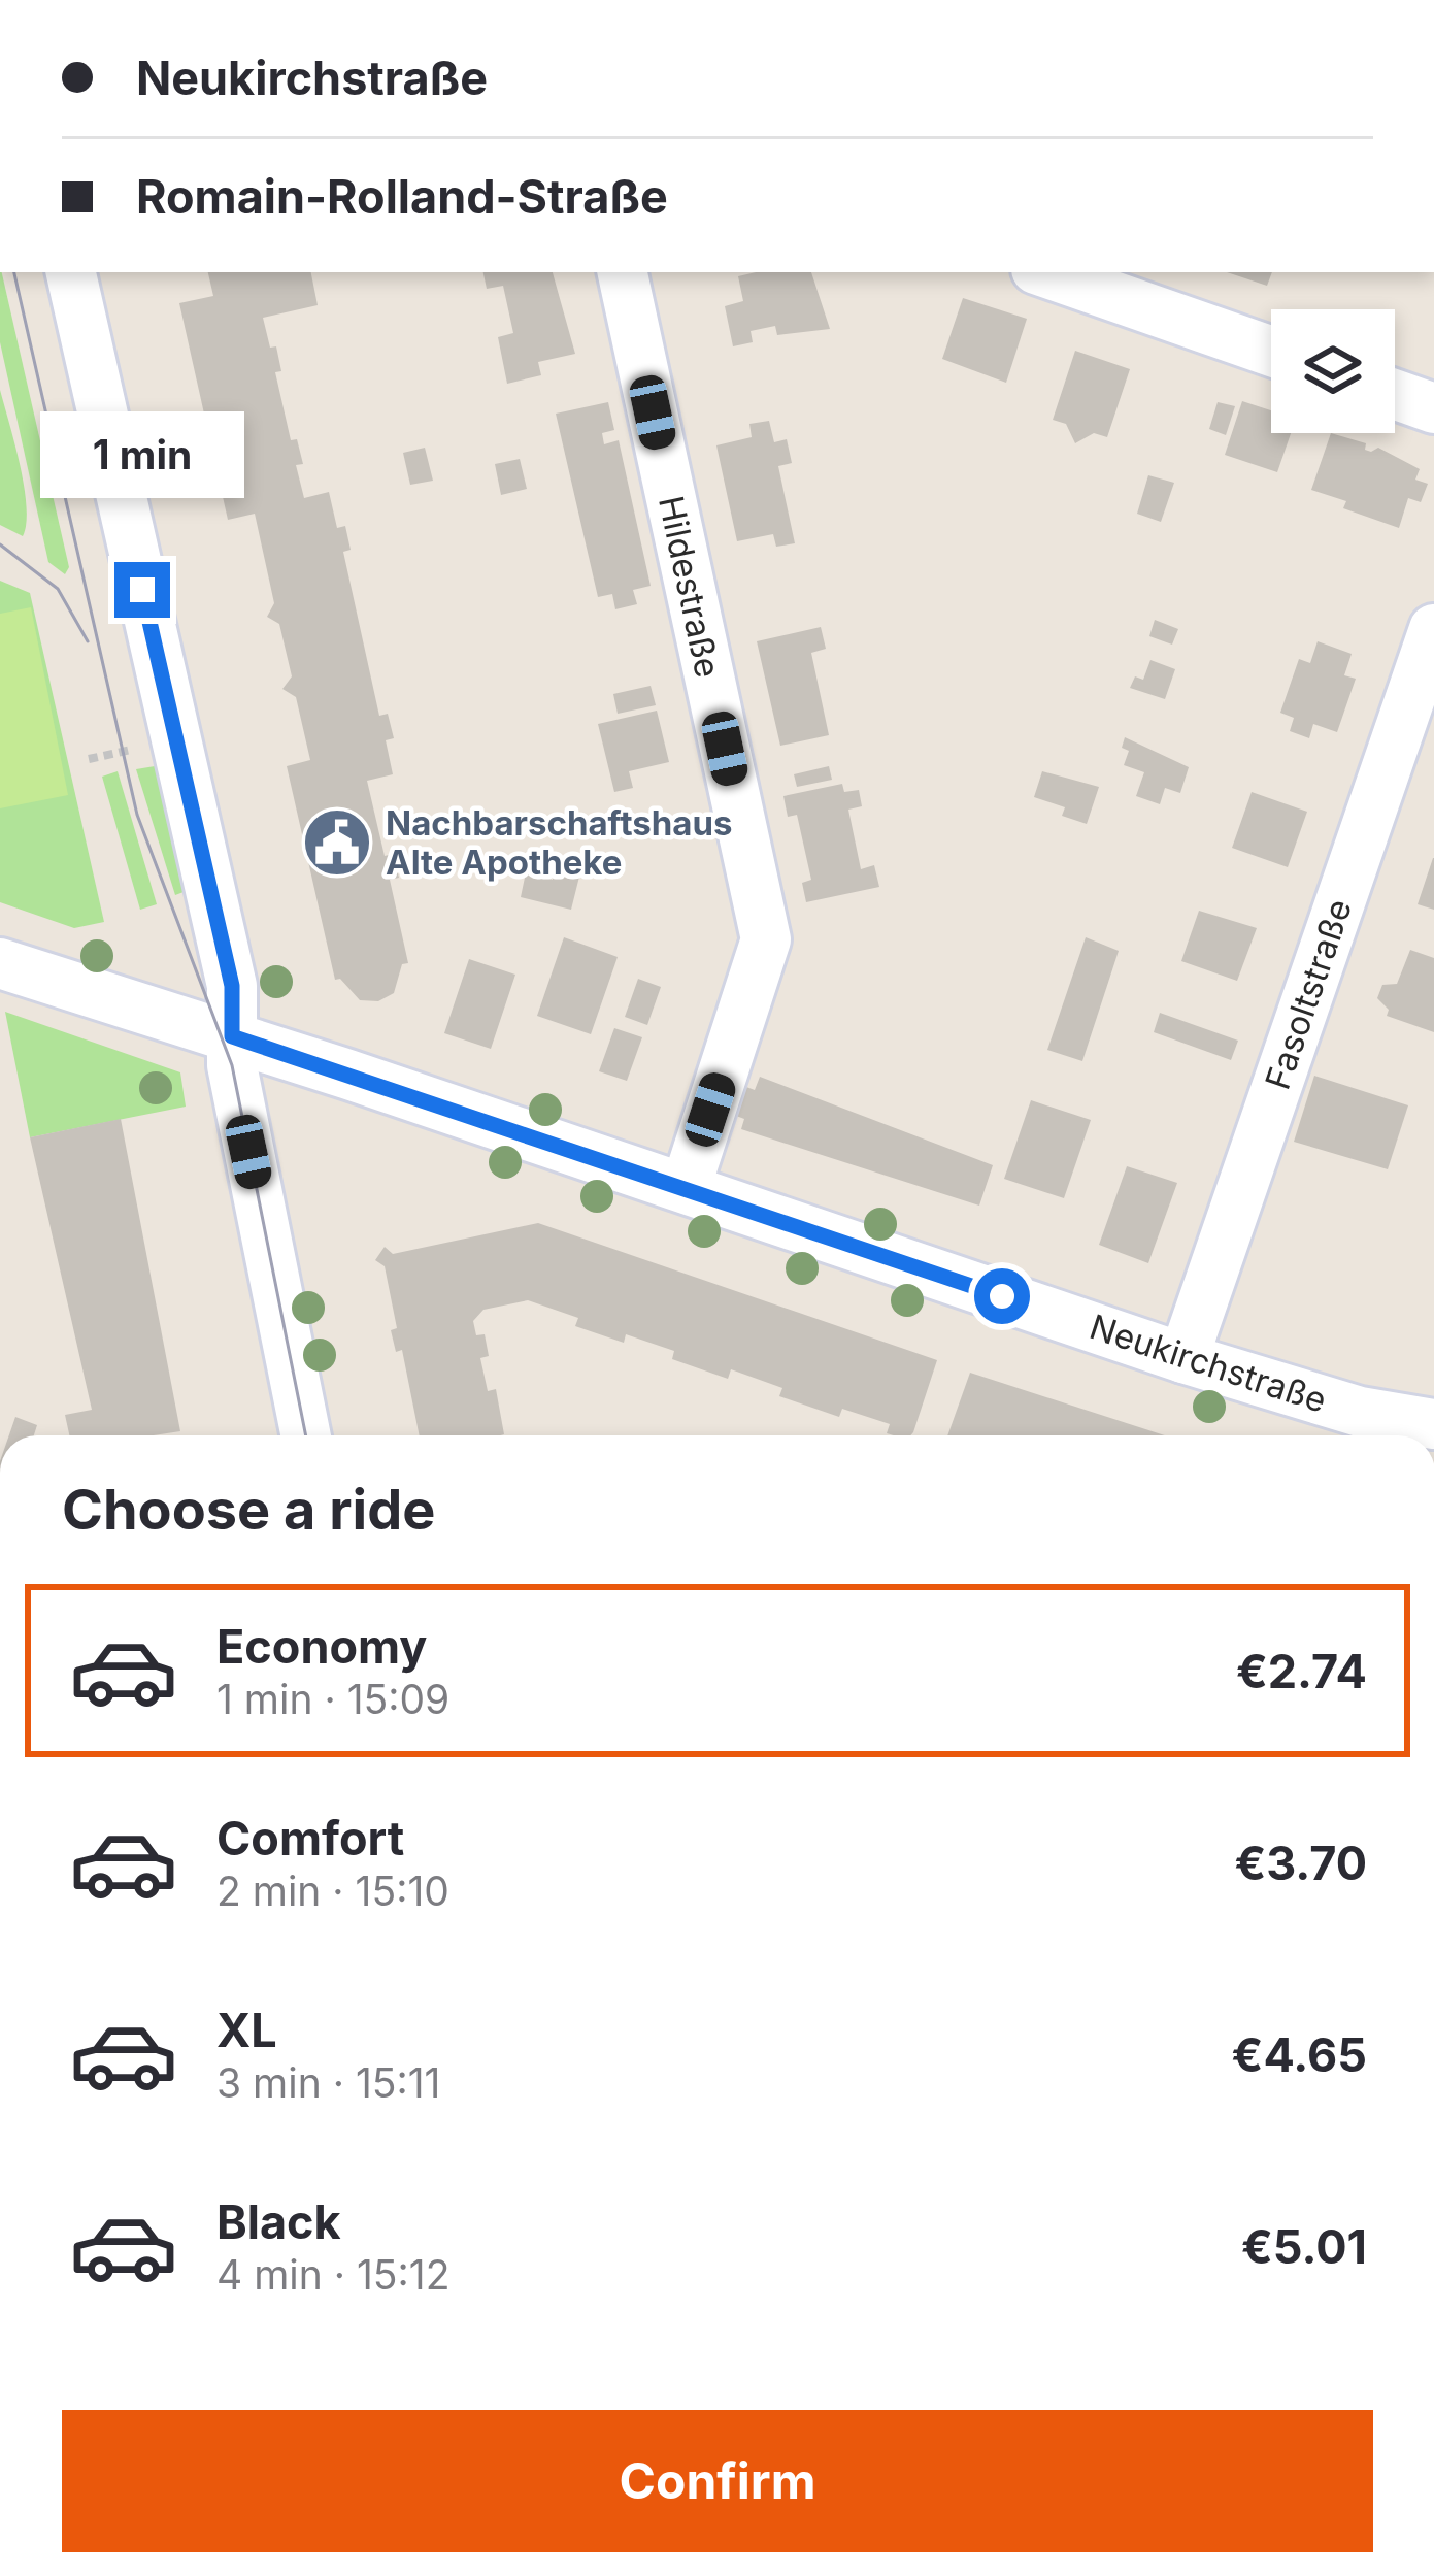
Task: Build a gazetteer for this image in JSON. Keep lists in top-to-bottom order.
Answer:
{
  "streets": {
    "street": ["Hildestraße", "Fasoltstraße", "Neukirchstraße"]
  },
  "crossings": [
    ["Hildestraße", "Neukirchstraße"],
    ["Fasoltstraße", "Neukirchstraße"]
  ],
  "places": {
    "public building": ["Nachbarschaftshaus Alte Apotheke"]
  },
  "page": {
    "banner": ["Neukirchstraße", "Romain-Rolland-Straße"],
    "bubble": "1 min",
    "heading": "Choose a ride",
    "list": [
      {
        "name": "Economy",
        "note": "1 min · 15:09",
        "value": "€2.74"
      },
      {
        "name": "Comfort",
        "note": "2 min · 15:10",
        "value": "€3.70"
      },
      {
        "name": "XL",
        "note": "3 min · 15:11",
        "value": "€4.65"
      },
      {
        "name": "Black",
        "note": "4 min · 15:12",
        "value": "€5.01"
      }
    ],
    "buttons": "Confirm"
  }
}
